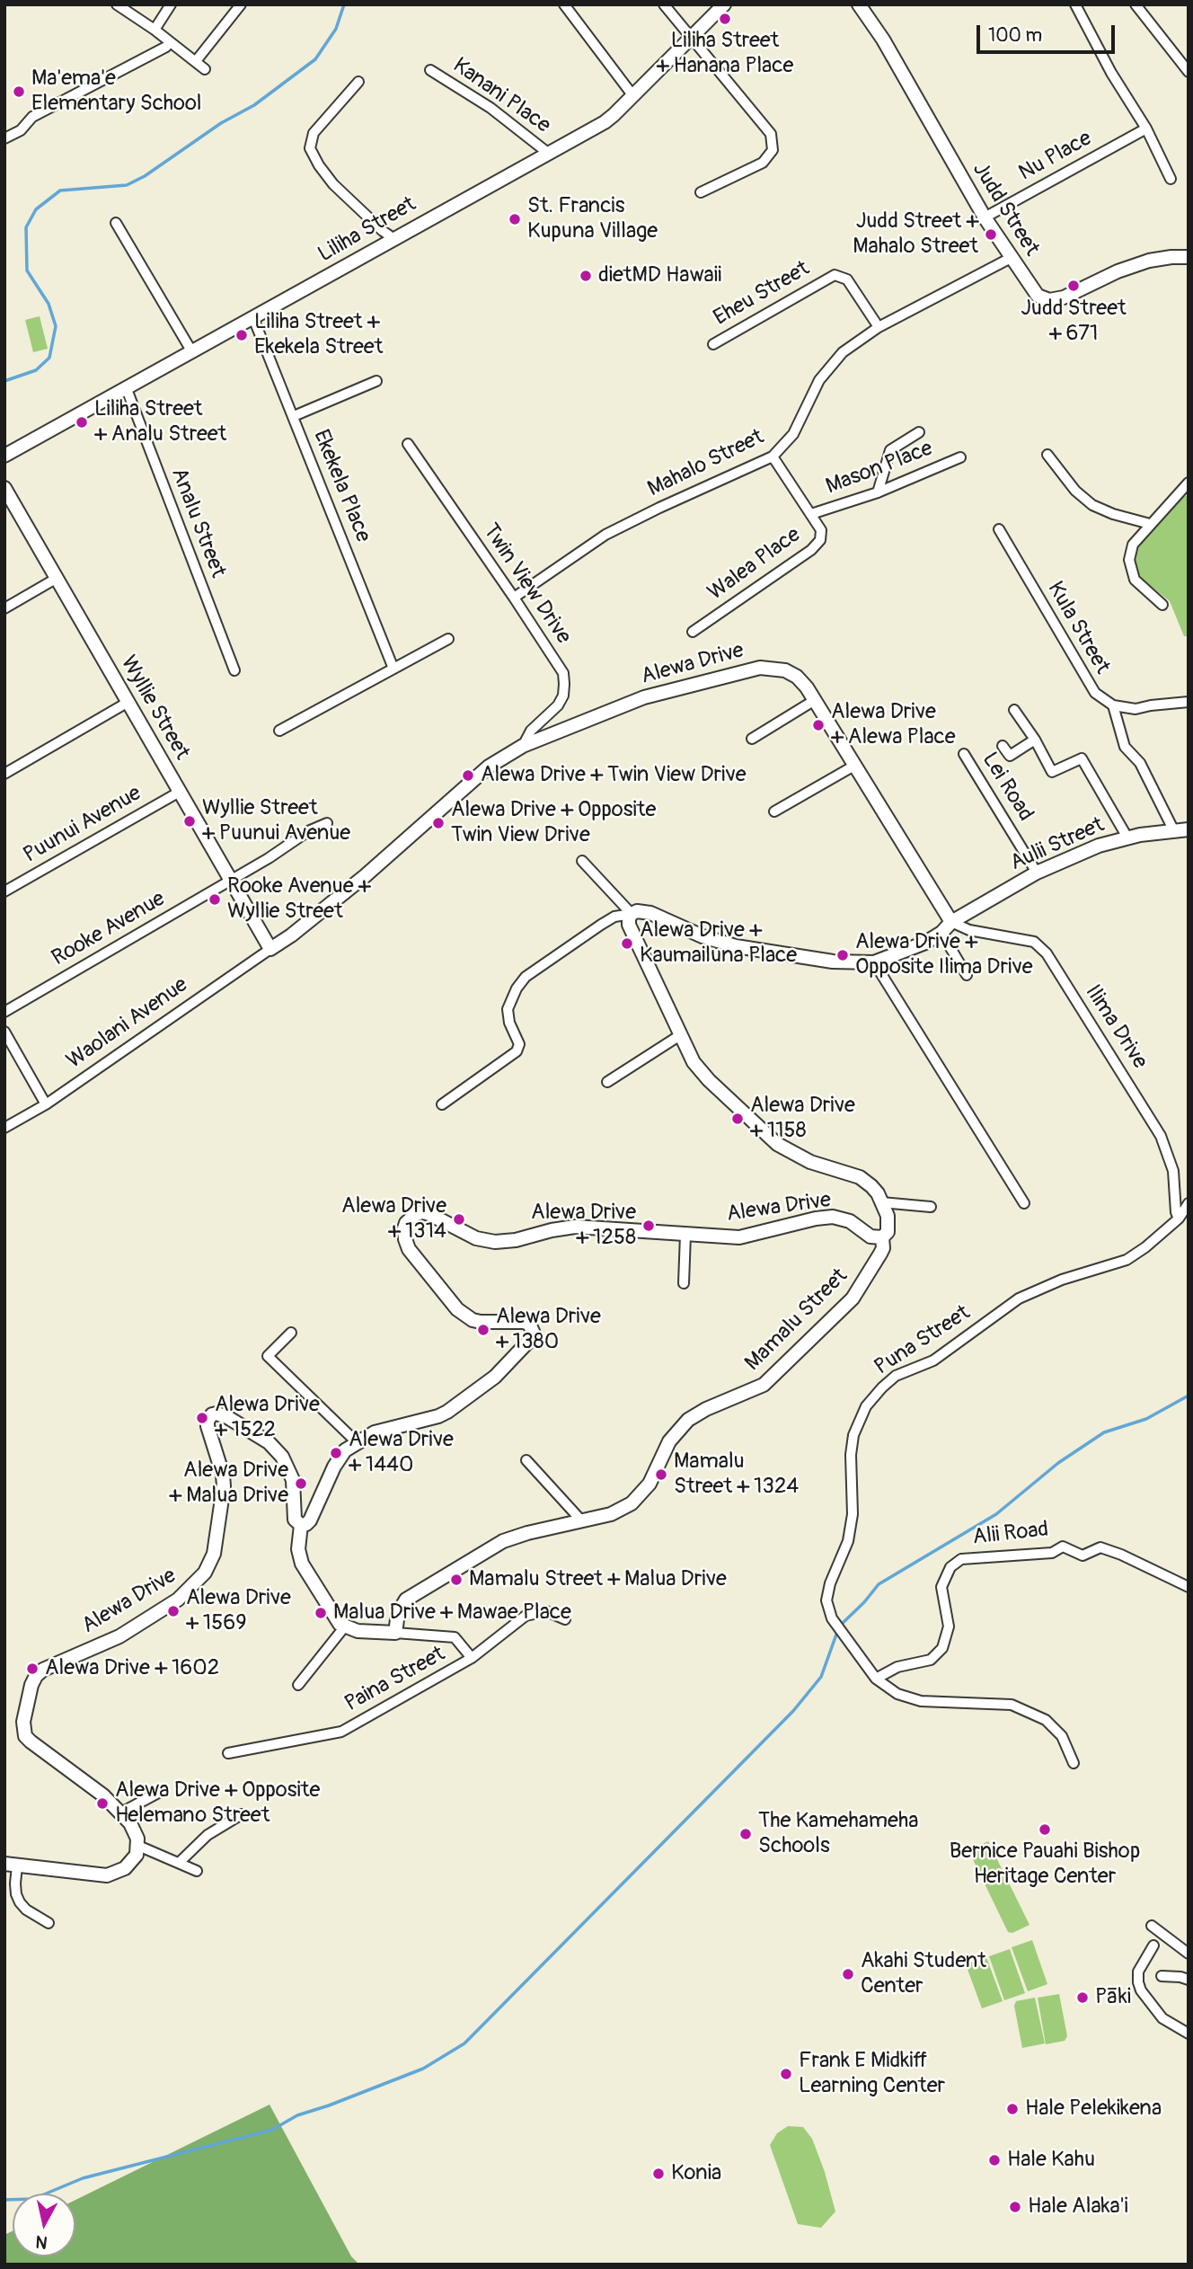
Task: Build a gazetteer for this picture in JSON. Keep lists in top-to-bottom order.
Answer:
{
  "streets": {
    "street": [
      "Kanani Place",
      "Nu Place",
      "Judd Street",
      "Liliha Street",
      "Eheu Street",
      "Mahalo Street",
      "Mason Place",
      "Ekekela Place",
      "Analu Street",
      "Walea Place",
      "Twin View Drive",
      "Kula Street",
      "Alewa Drive",
      "Wyllie Street",
      "Lei Road",
      "Puunui Avenue",
      "Aulii Street",
      "Rooke Avenue",
      "Waolani Avenue",
      "Ilima Drive",
      "Mamalu Street",
      "Puna Street",
      "Alii Road",
      "Paina Street"
    ]
  },
  "crossings": [
    ["Kanani Place", "Liliha Street"],
    ["Nu Place", "Judd Street"],
    ["Judd Street", "Mahalo Street"],
    ["Liliha Street", "Ekekela Place"],
    ["Liliha Street", "Analu Street"],
    ["Eheu Street", "Mahalo Street"],
    ["Mahalo Street", "Walea Place"],
    ["Mahalo Street", "Twin View Drive"],
    ["Mason Place", "Walea Place"],
    ["Twin View Drive", "Alewa Drive"],
    ["Alewa Drive", "Wyllie Street"],
    ["Alewa Drive", "Aulii Street"],
    ["Alewa Drive", "Waolani Avenue"],
    ["Alewa Drive", "Ilima Drive"],
    ["Alewa Drive", "Mamalu Street"],
    ["Wyllie Street", "Puunui Avenue"],
    ["Wyllie Street", "Rooke Avenue"],
    ["Wyllie Street", "Waolani Avenue"],
    ["Lei Road", "Aulii Street"],
    ["Aulii Street", "Ilima Drive"],
    ["Ilima Drive", "Puna Street"],
    ["Puna Street", "Alii Road"]
  ],
  "places": [
    "Liliha Street + Hanana Place",
    "Ma'ema'e Elementary School",
    "St. Francis Kupuna Village",
    "Judd Street + Mahalo Street",
    "dietMD Hawaii",
    "Judd Street + 671",
    "Liliha Street + Ekekela Street",
    "Liliha Street + Analu Street",
    "Alewa Drive + Alewa Place",
    "Alewa Drive + Twin View Drive",
    "Wyllie Street + Puunui Avenue",
    "Alewa Drive + Opposite Twin View Drive",
    "Rooke Avenue + Wyllie Street",
    "Alewa Drive + Kaumailuna Place",
    "Alewa Drive + Opposite Ilima Drive",
    "Alewa Drive + 1158",
    "Alewa Drive + 1314",
    "Alewa Drive + 1258",
    "Alewa Drive + 1380",
    "Alewa Drive + 1522",
    "Alewa Drive + 1440",
    "Mamalu Street + 1324",
    "Alewa Drive + Malua Drive",
    "Mamalu Street + Malua Drive",
    "Alewa Drive + 1569",
    "Malua Drive + Mawae Place",
    "Alewa Drive + 1602",
    "Alewa Drive + Opposite Helemano Street",
    "Bernice Pauahi Bishop Heritage Center",
    "The Kamehameha Schools",
    "Akahi Student Center",
    "Pāki",
    "Frank E Midkiff Learning Center",
    "Hale Pelekikena",
    "Hale Kahu",
    "Konia",
    "Hale Alaka'i"
  ],
  "scale_bar": "100 m",
  "north": "bottom"
}
